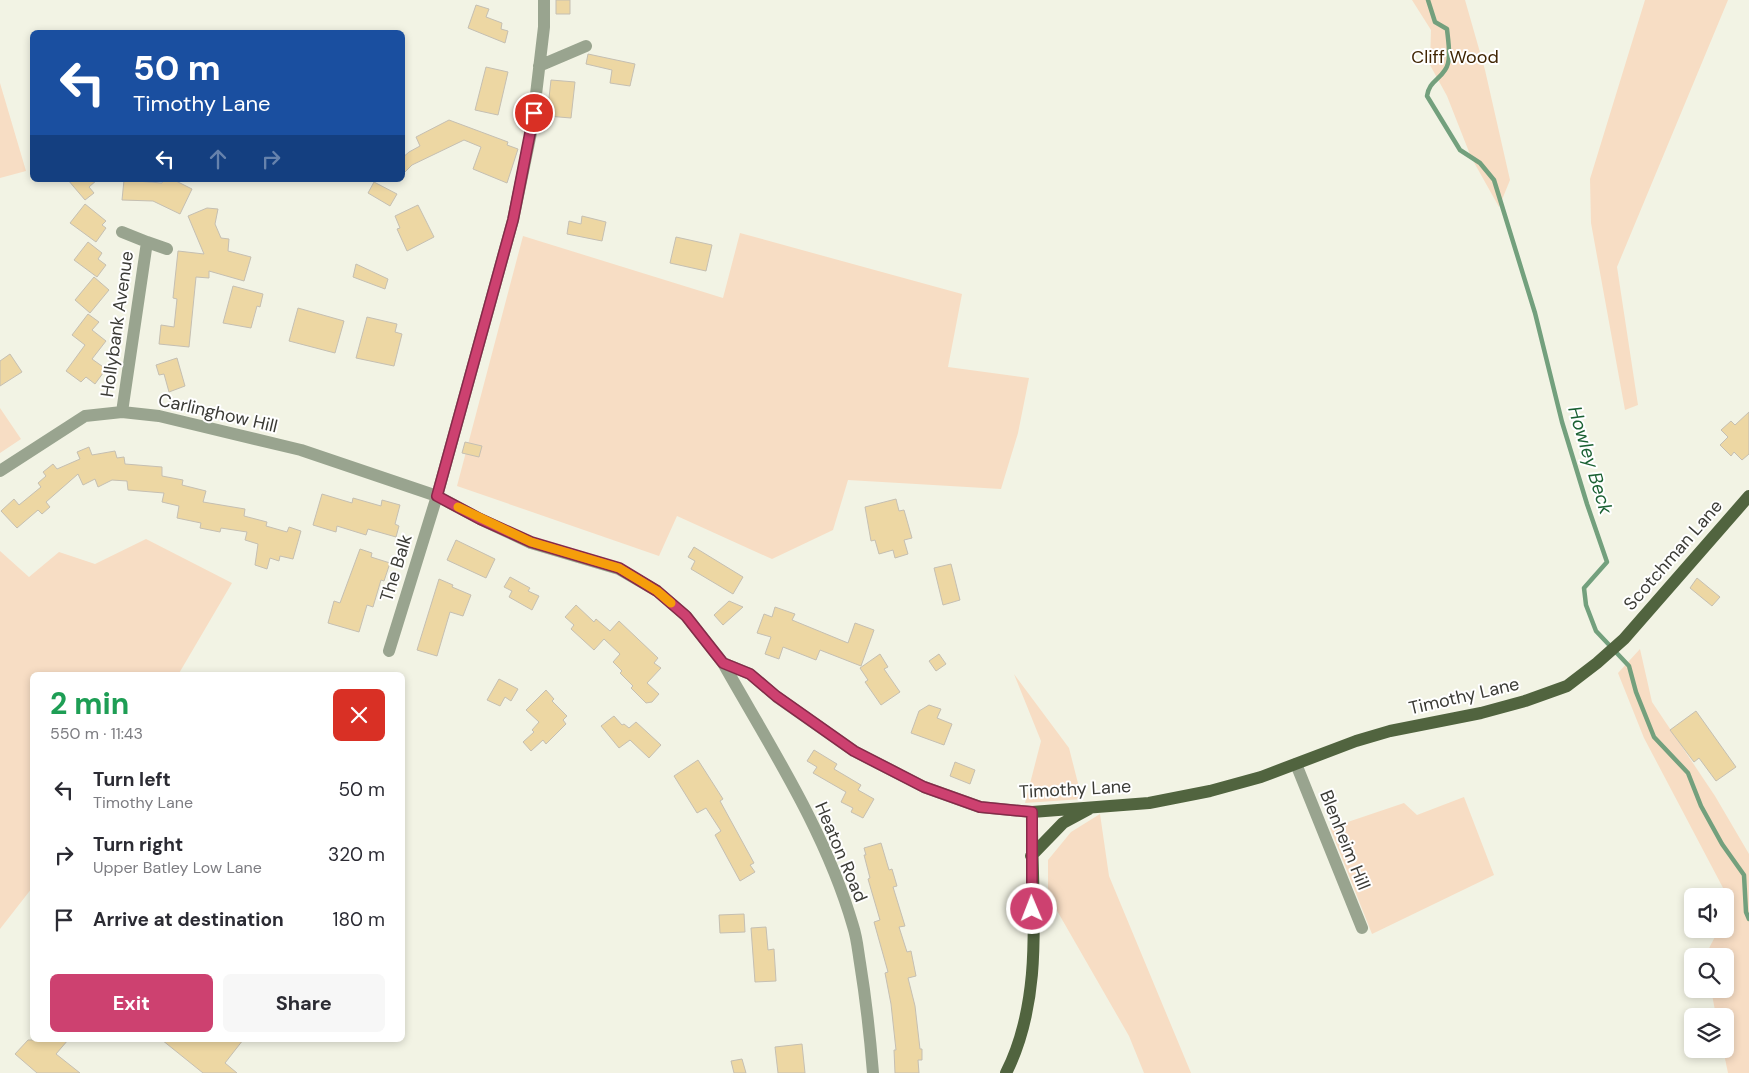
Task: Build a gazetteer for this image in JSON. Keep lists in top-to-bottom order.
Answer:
{
  "streets": {
    "main road": ["Scotchman Lane", "Timothy Lane"],
    "street": [
      "Hollybank Avenue",
      "Carlinghow Hill",
      "The Balk",
      "Blenheim Hill",
      "Heaton Road"
    ]
  },
  "crossings": [
    ["Hollybank Avenue", "Carlinghow Hill"],
    ["Carlinghow Hill", "The Balk"],
    ["Carlinghow Hill", "Timothy Lane"],
    ["Scotchman Lane", "Timothy Lane"],
    ["The Balk", "Timothy Lane"],
    ["Timothy Lane", "Blenheim Hill"],
    ["Timothy Lane", "Heaton Road"]
  ],
  "water": ["Howley Beck"],
  "parks": ["Cliff Wood"],
  "page": {
    "turn": ["50 m", "Timothy Lane"],
    "heading": ["2 min", "550 m · 11:43"],
    "list": [
      {
        "name": "Turn left",
        "note": "Timothy Lane",
        "value": "50 m"
      },
      {
        "name": "Turn right",
        "note": "Upper Batley Low Lane",
        "value": "320 m"
      },
      {
        "name": "Arrive at destination",
        "value": "180 m"
      }
    ],
    "buttons": ["Exit", "Share"]
  }
}
